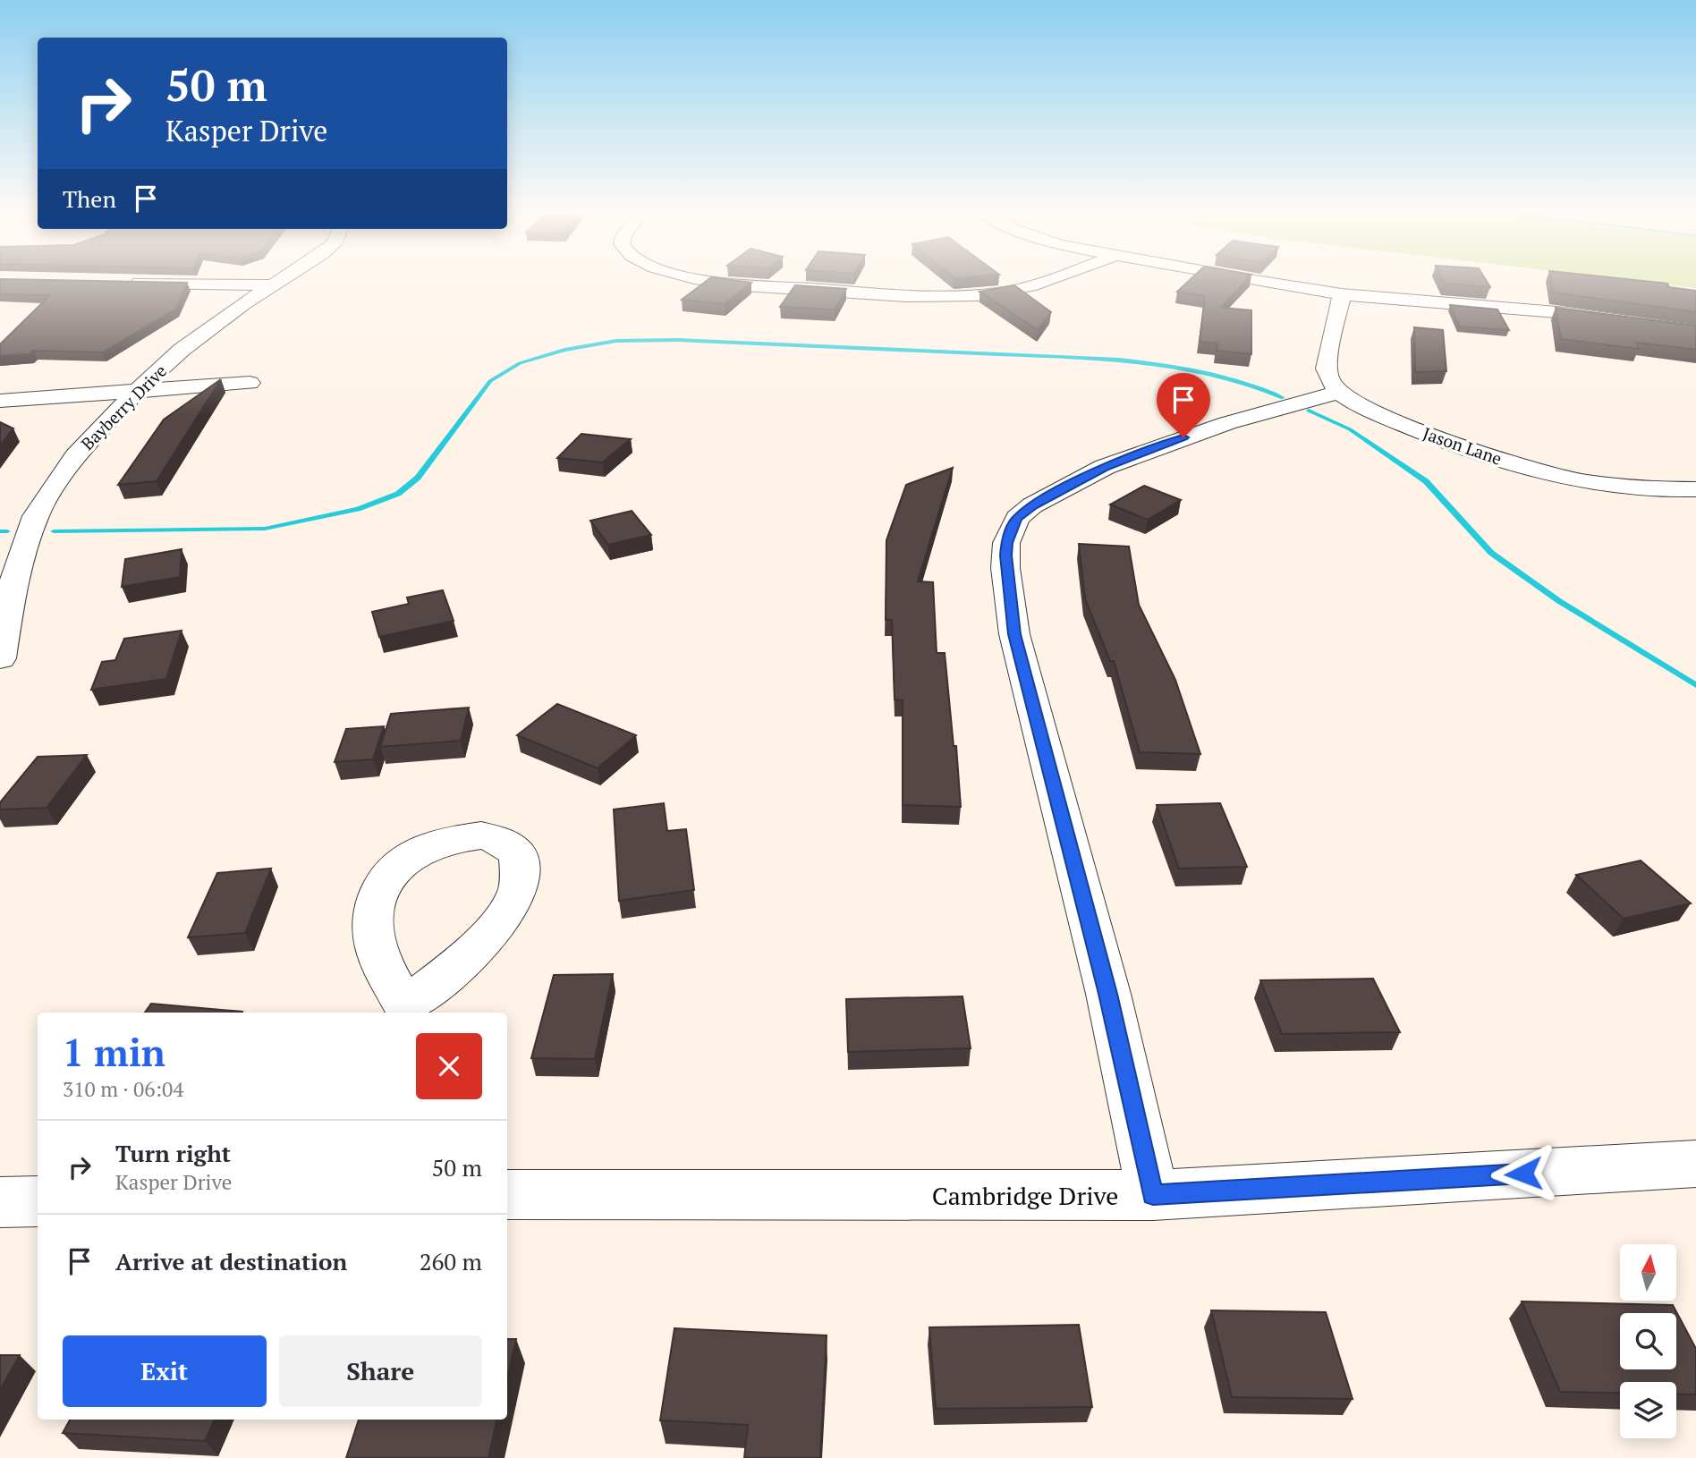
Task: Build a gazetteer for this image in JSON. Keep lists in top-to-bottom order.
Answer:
{
  "streets": {
    "street": ["Bayberry Drive", "Jason Lane", "Cambridge Drive"]
  },
  "north": "top",
  "page": {
    "turn": ["50 m", "Kasper Drive"],
    "then": "Then",
    "heading": ["1 min", "310 m · 06:04"],
    "list": [
      {
        "name": "Turn right",
        "note": "Kasper Drive",
        "value": "50 m"
      },
      {
        "name": "Arrive at destination",
        "value": "260 m"
      }
    ],
    "buttons": ["Exit", "Share"]
  }
}
